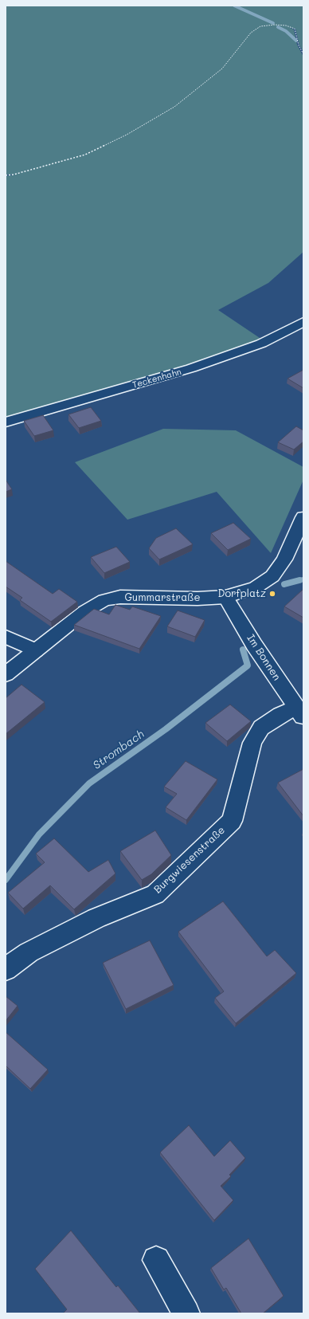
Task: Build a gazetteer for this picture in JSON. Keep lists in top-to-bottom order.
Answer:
{
  "streets": {
    "street": [
      "Teckenhahn",
      "Gummarstraße",
      "Im Bonnen",
      "Burgwiesenstraße"
    ]
  },
  "crossings": [
    ["Gummarstraße", "Im Bonnen"],
    ["Im Bonnen", "Burgwiesenstraße"]
  ],
  "water": ["Strombach"],
  "places": ["Dorfplatz"]
}
